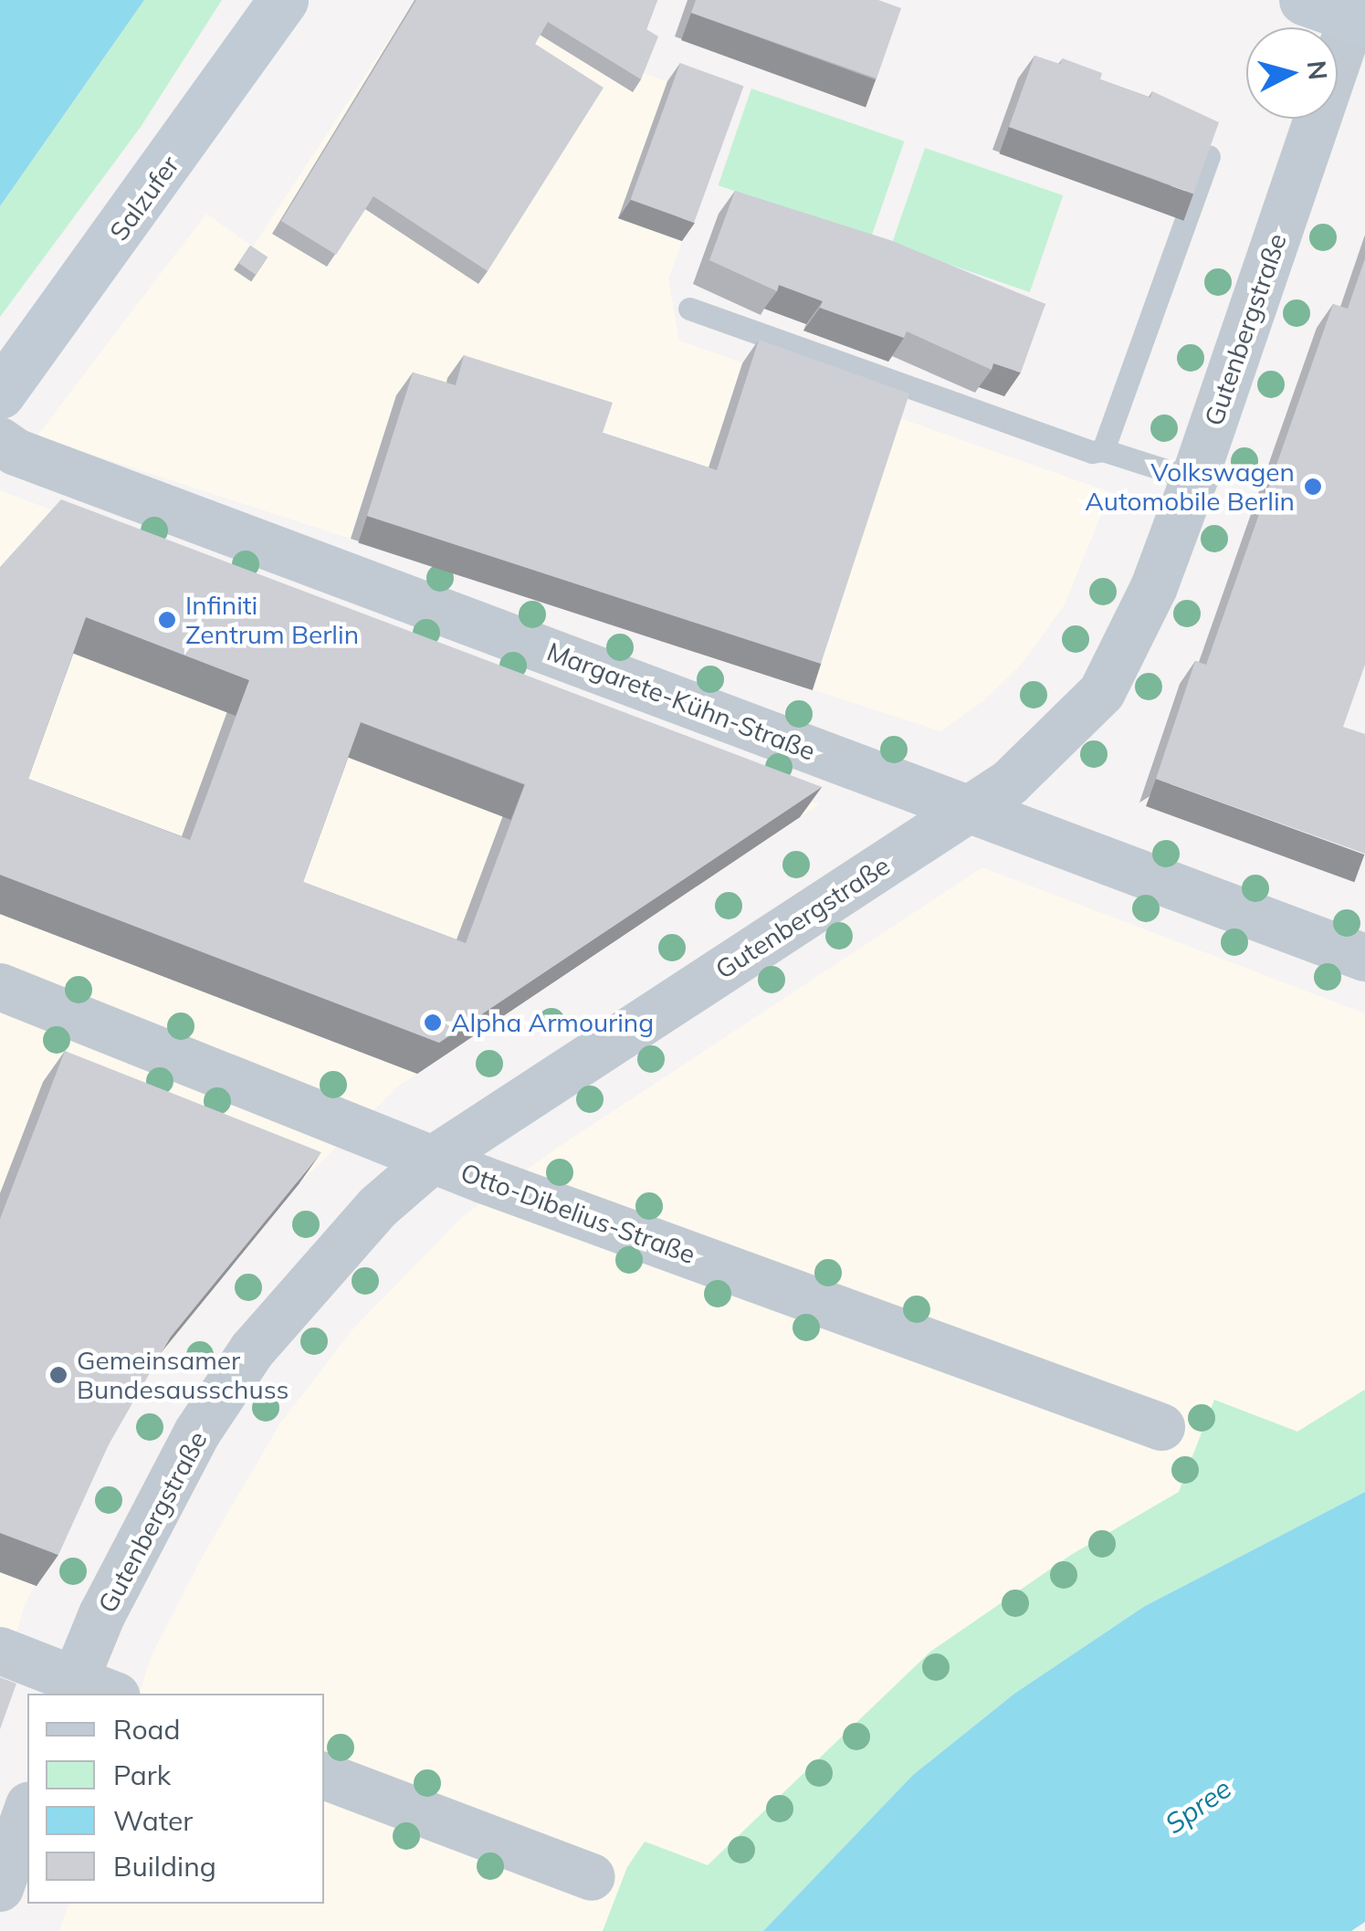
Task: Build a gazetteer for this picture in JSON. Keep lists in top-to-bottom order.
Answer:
{
  "streets": {
    "street": [
      "Salzufer",
      "Gutenbergstraße",
      "Margarete-Kühn-Straße",
      "Otto-Dibelius-Straße"
    ]
  },
  "crossings": [
    ["Gutenbergstraße", "Margarete-Kühn-Straße"],
    ["Gutenbergstraße", "Otto-Dibelius-Straße"]
  ],
  "water": ["Spree"],
  "places": [
    "Volkswagen Automobile Berlin",
    "Infiniti Zentrum Berlin",
    "Alpha Armouring",
    "Gemeinsamer Bundesausschuss"
  ],
  "legend": [
    "Road",
    "Park",
    "Water",
    "Building"
  ],
  "north": "right"
}
